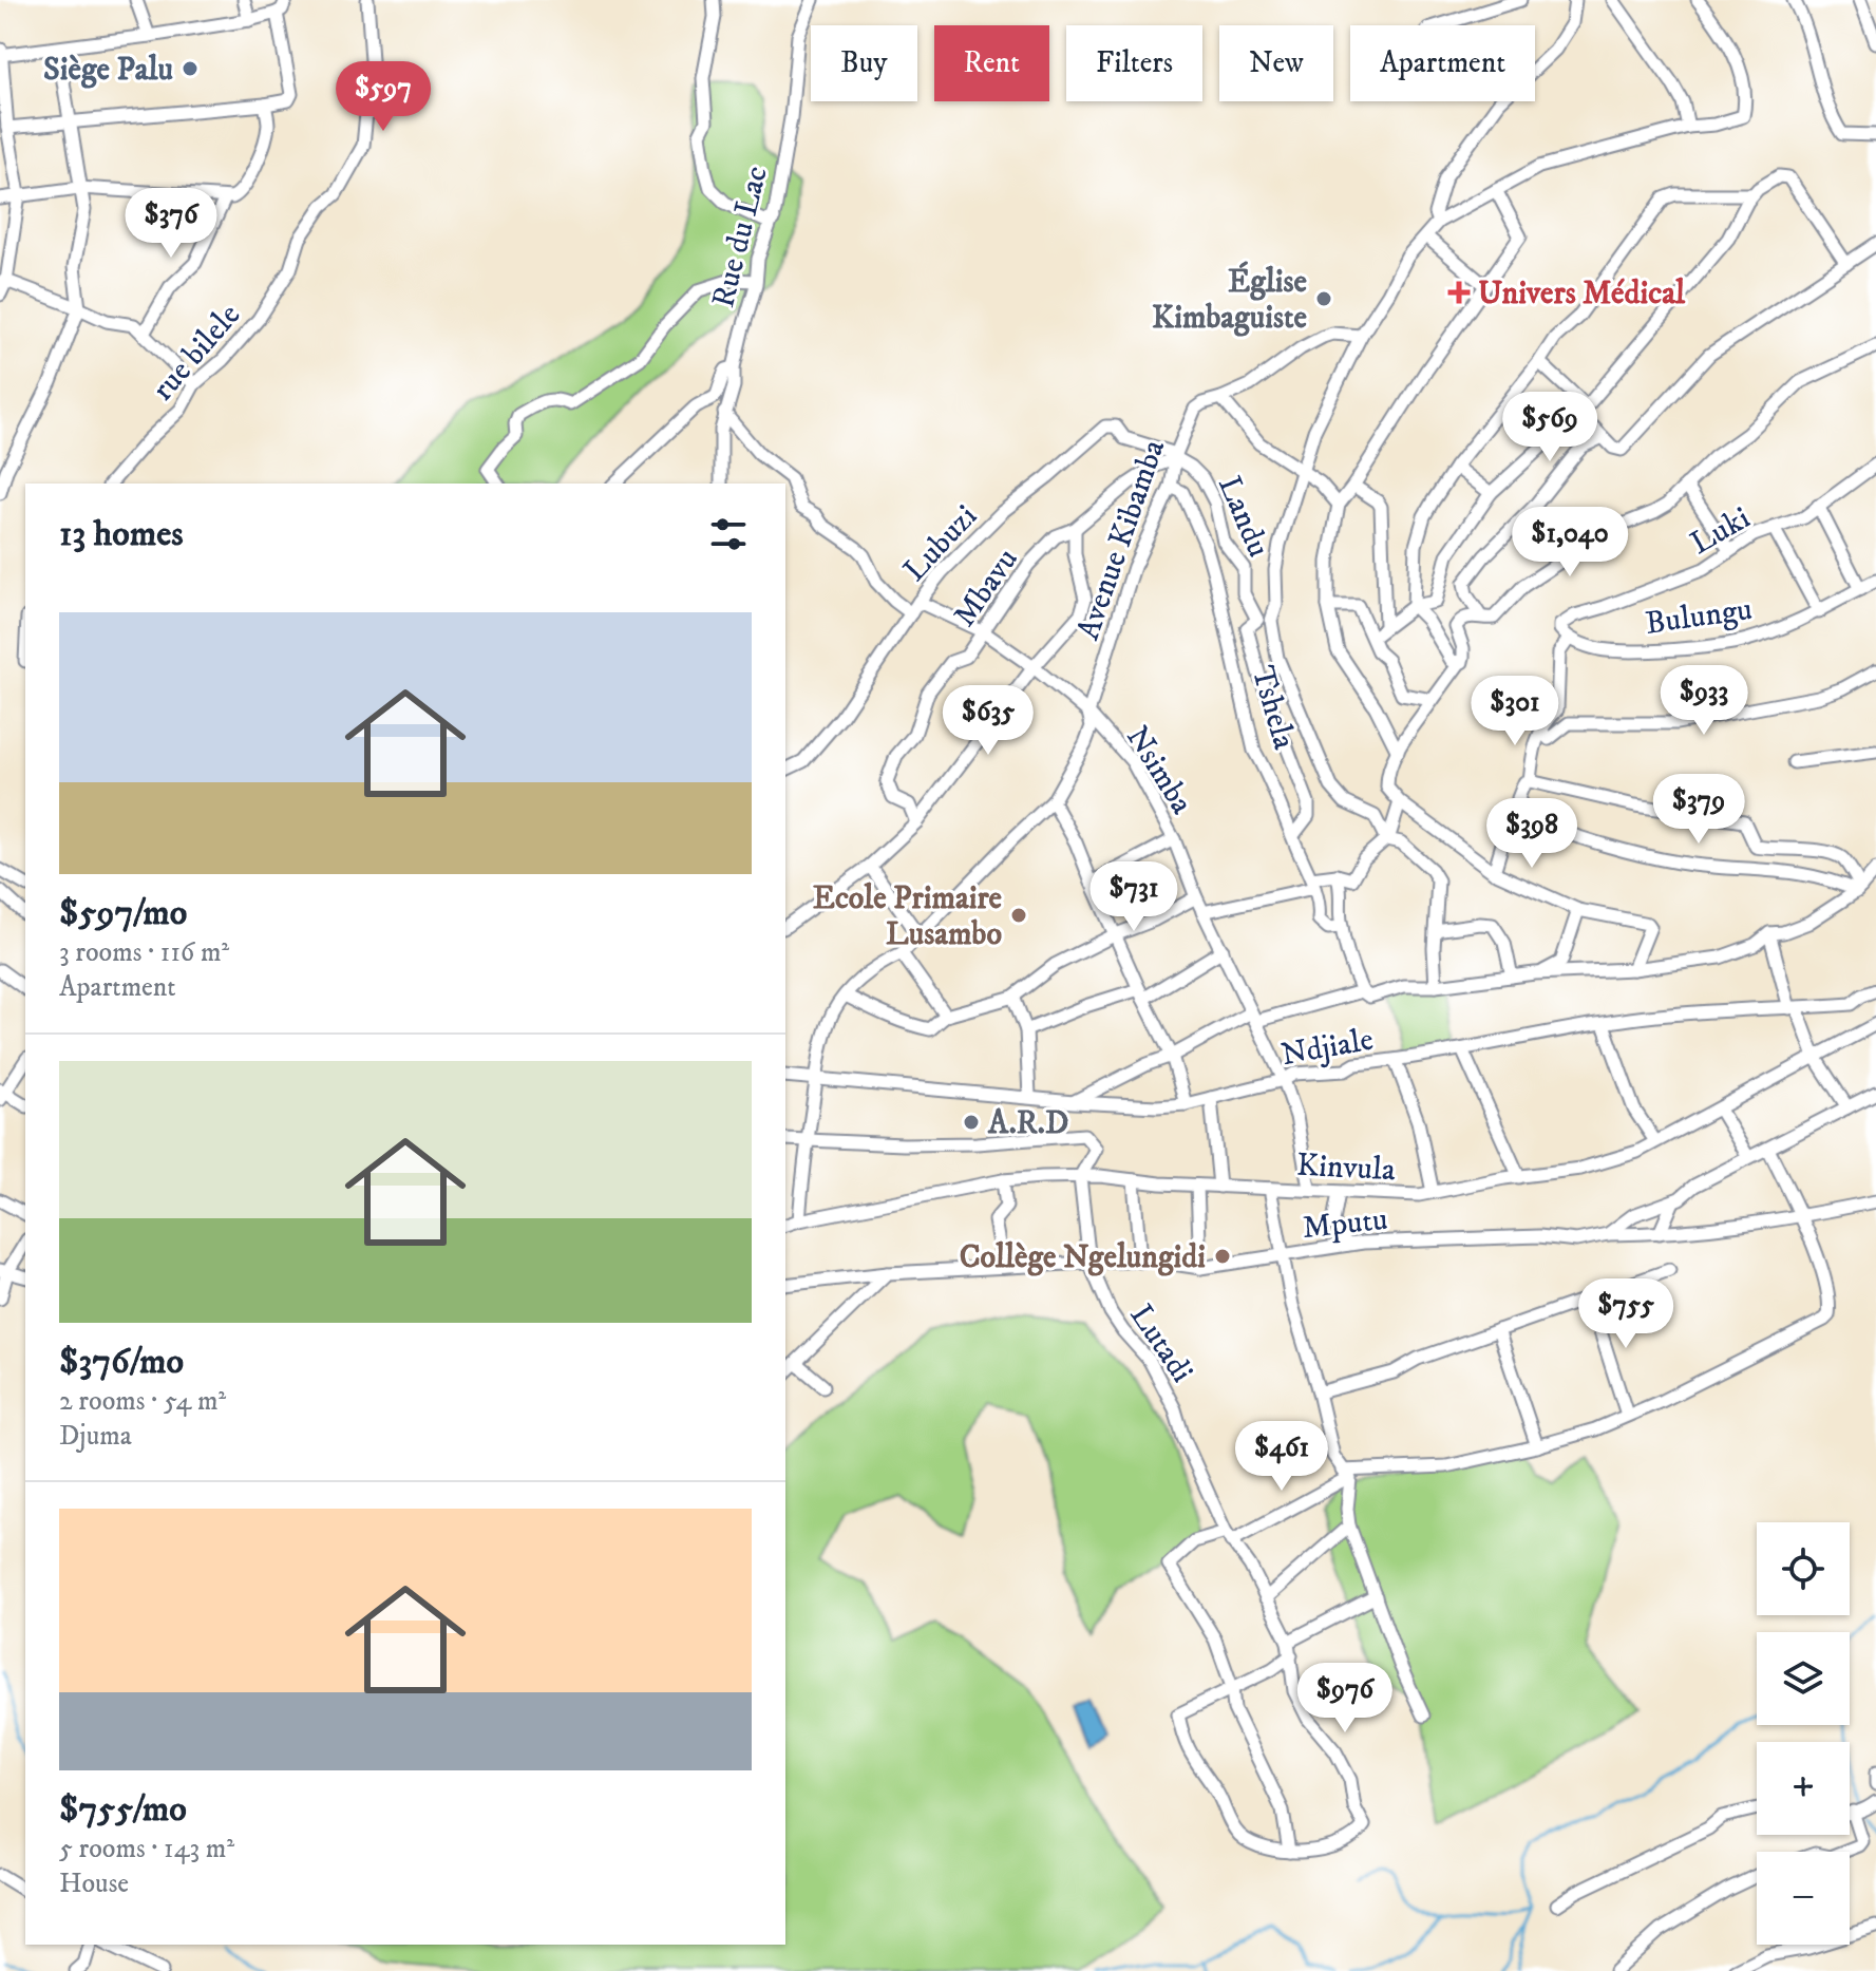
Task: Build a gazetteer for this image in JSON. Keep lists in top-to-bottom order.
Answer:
{
  "streets": {
    "street": [
      "Rue du Lac",
      "rue bilele",
      "Landu",
      "Luki",
      "Avenue Kibamba",
      "Lubuzi",
      "Mbavu",
      "Bulungu",
      "Tshela",
      "Nsimba",
      "Ndjiale",
      "Kinvula",
      "Mputu",
      "Lutadi"
    ]
  },
  "crossings": [
    ["Landu", "Avenue Kibamba"],
    ["Landu", "Lubuzi"],
    ["Landu", "Mbavu"],
    ["Landu", "Tshela"],
    ["Luki", "Bulungu"],
    ["Avenue Kibamba", "Lubuzi"],
    ["Avenue Kibamba", "Mbavu"],
    ["Avenue Kibamba", "Tshela"],
    ["Avenue Kibamba", "Nsimba"],
    ["Avenue Kibamba", "Ndjiale"],
    ["Avenue Kibamba", "Kinvula"],
    ["Lubuzi", "Mbavu"],
    ["Lubuzi", "Nsimba"],
    ["Mbavu", "Nsimba"],
    ["Nsimba", "Ndjiale"],
    ["Nsimba", "Kinvula"],
    ["Kinvula", "Lutadi"],
    ["Mputu", "Lutadi"]
  ],
  "places": {
    "other": [
      "Siège Palu",
      "Église Kimbaguiste",
      "Ecole Primaire Lusambo",
      "A.R.D",
      "Collège Ngelungidi"
    ],
    "health": ["Univers Médical"]
  },
  "page": {
    "chip": [
      "Buy",
      "Rent",
      "Filters",
      "New",
      "Apartment"
    ],
    "price": [
      "$597",
      "$376",
      "$569",
      "$1,040",
      "$933",
      "$301",
      "$635",
      "$379",
      "$398",
      "$731",
      "$755",
      "$461",
      "$976"
    ],
    "heading": "13 homes",
    "list": [
      {
        "name": "$597/mo",
        "note": "3 rooms · 116 m² · Apartment"
      },
      {
        "name": "$376/mo",
        "note": "2 rooms · 54 m² · Djuma"
      },
      {
        "name": "$755/mo",
        "note": "5 rooms · 143 m² · House"
      }
    ],
    "map_buttons": ["+", "−"]
  }
}
